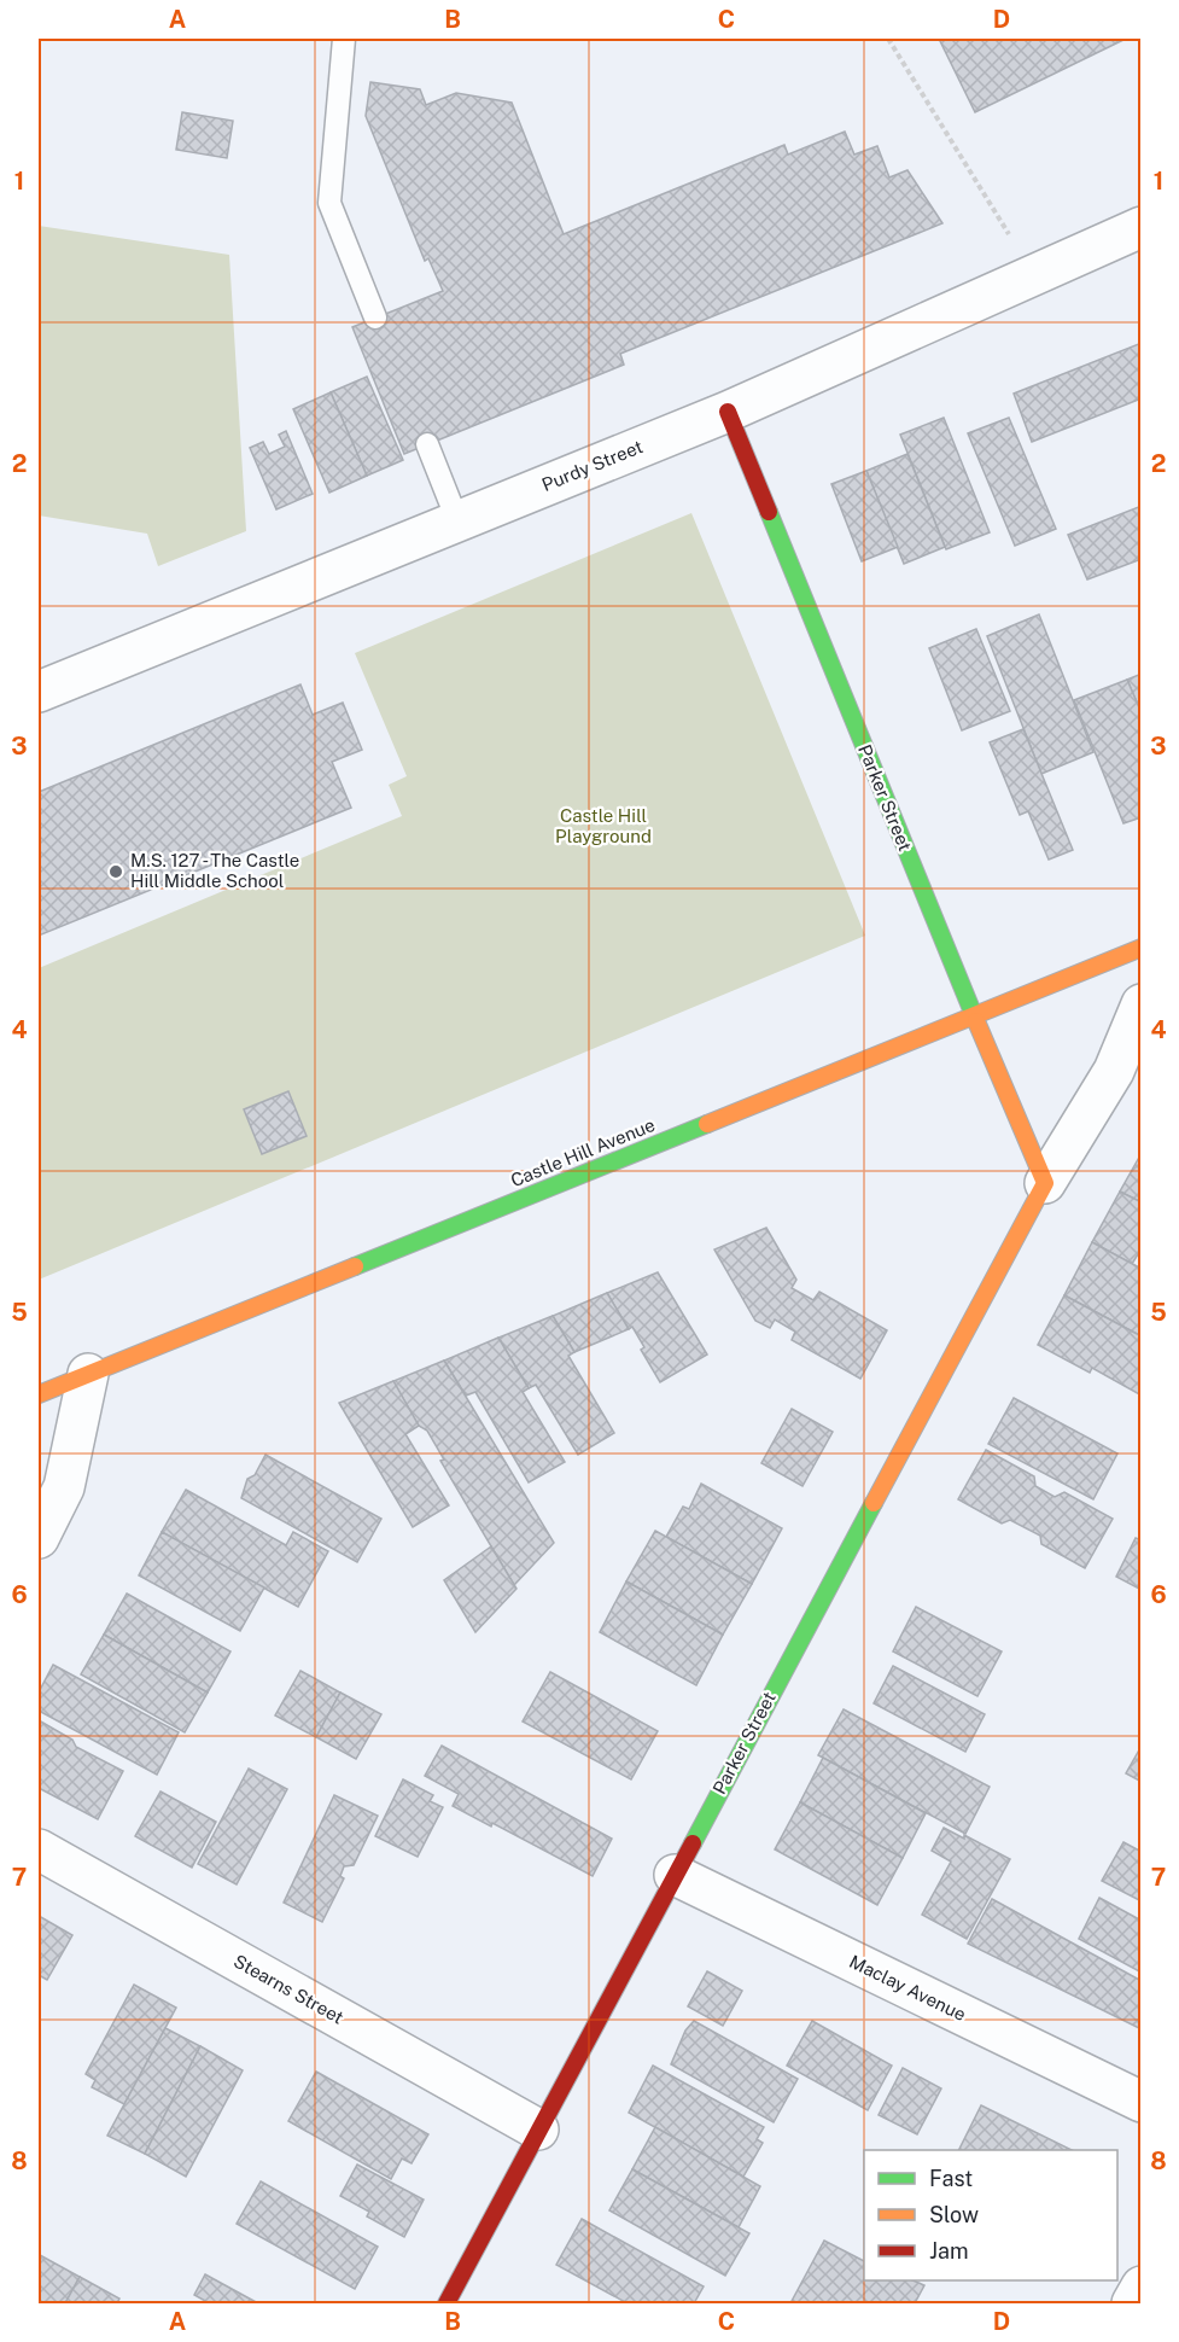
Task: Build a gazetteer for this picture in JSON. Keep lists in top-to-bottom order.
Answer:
{
  "streets": {
    "street": [
      "Purdy Street",
      "Parker Street",
      "Castle Hill Avenue",
      "Maclay Avenue",
      "Stearns Street"
    ]
  },
  "crossings": [
    ["Purdy Street", "Parker Street"],
    ["Parker Street", "Castle Hill Avenue"],
    ["Parker Street", "Maclay Avenue"],
    ["Parker Street", "Stearns Street"]
  ],
  "parks": ["Castle Hill Playground"],
  "places": ["M.S. 127 - The Castle Hill Middle School"],
  "legend": ["Fast", "Slow", "Jam"],
  "grid": {
    "columns": [
      "A",
      "B",
      "C",
      "D"
    ],
    "rows": [
      "1",
      "2",
      "3",
      "4",
      "5",
      "6",
      "7",
      "8"
    ]
  }
}
